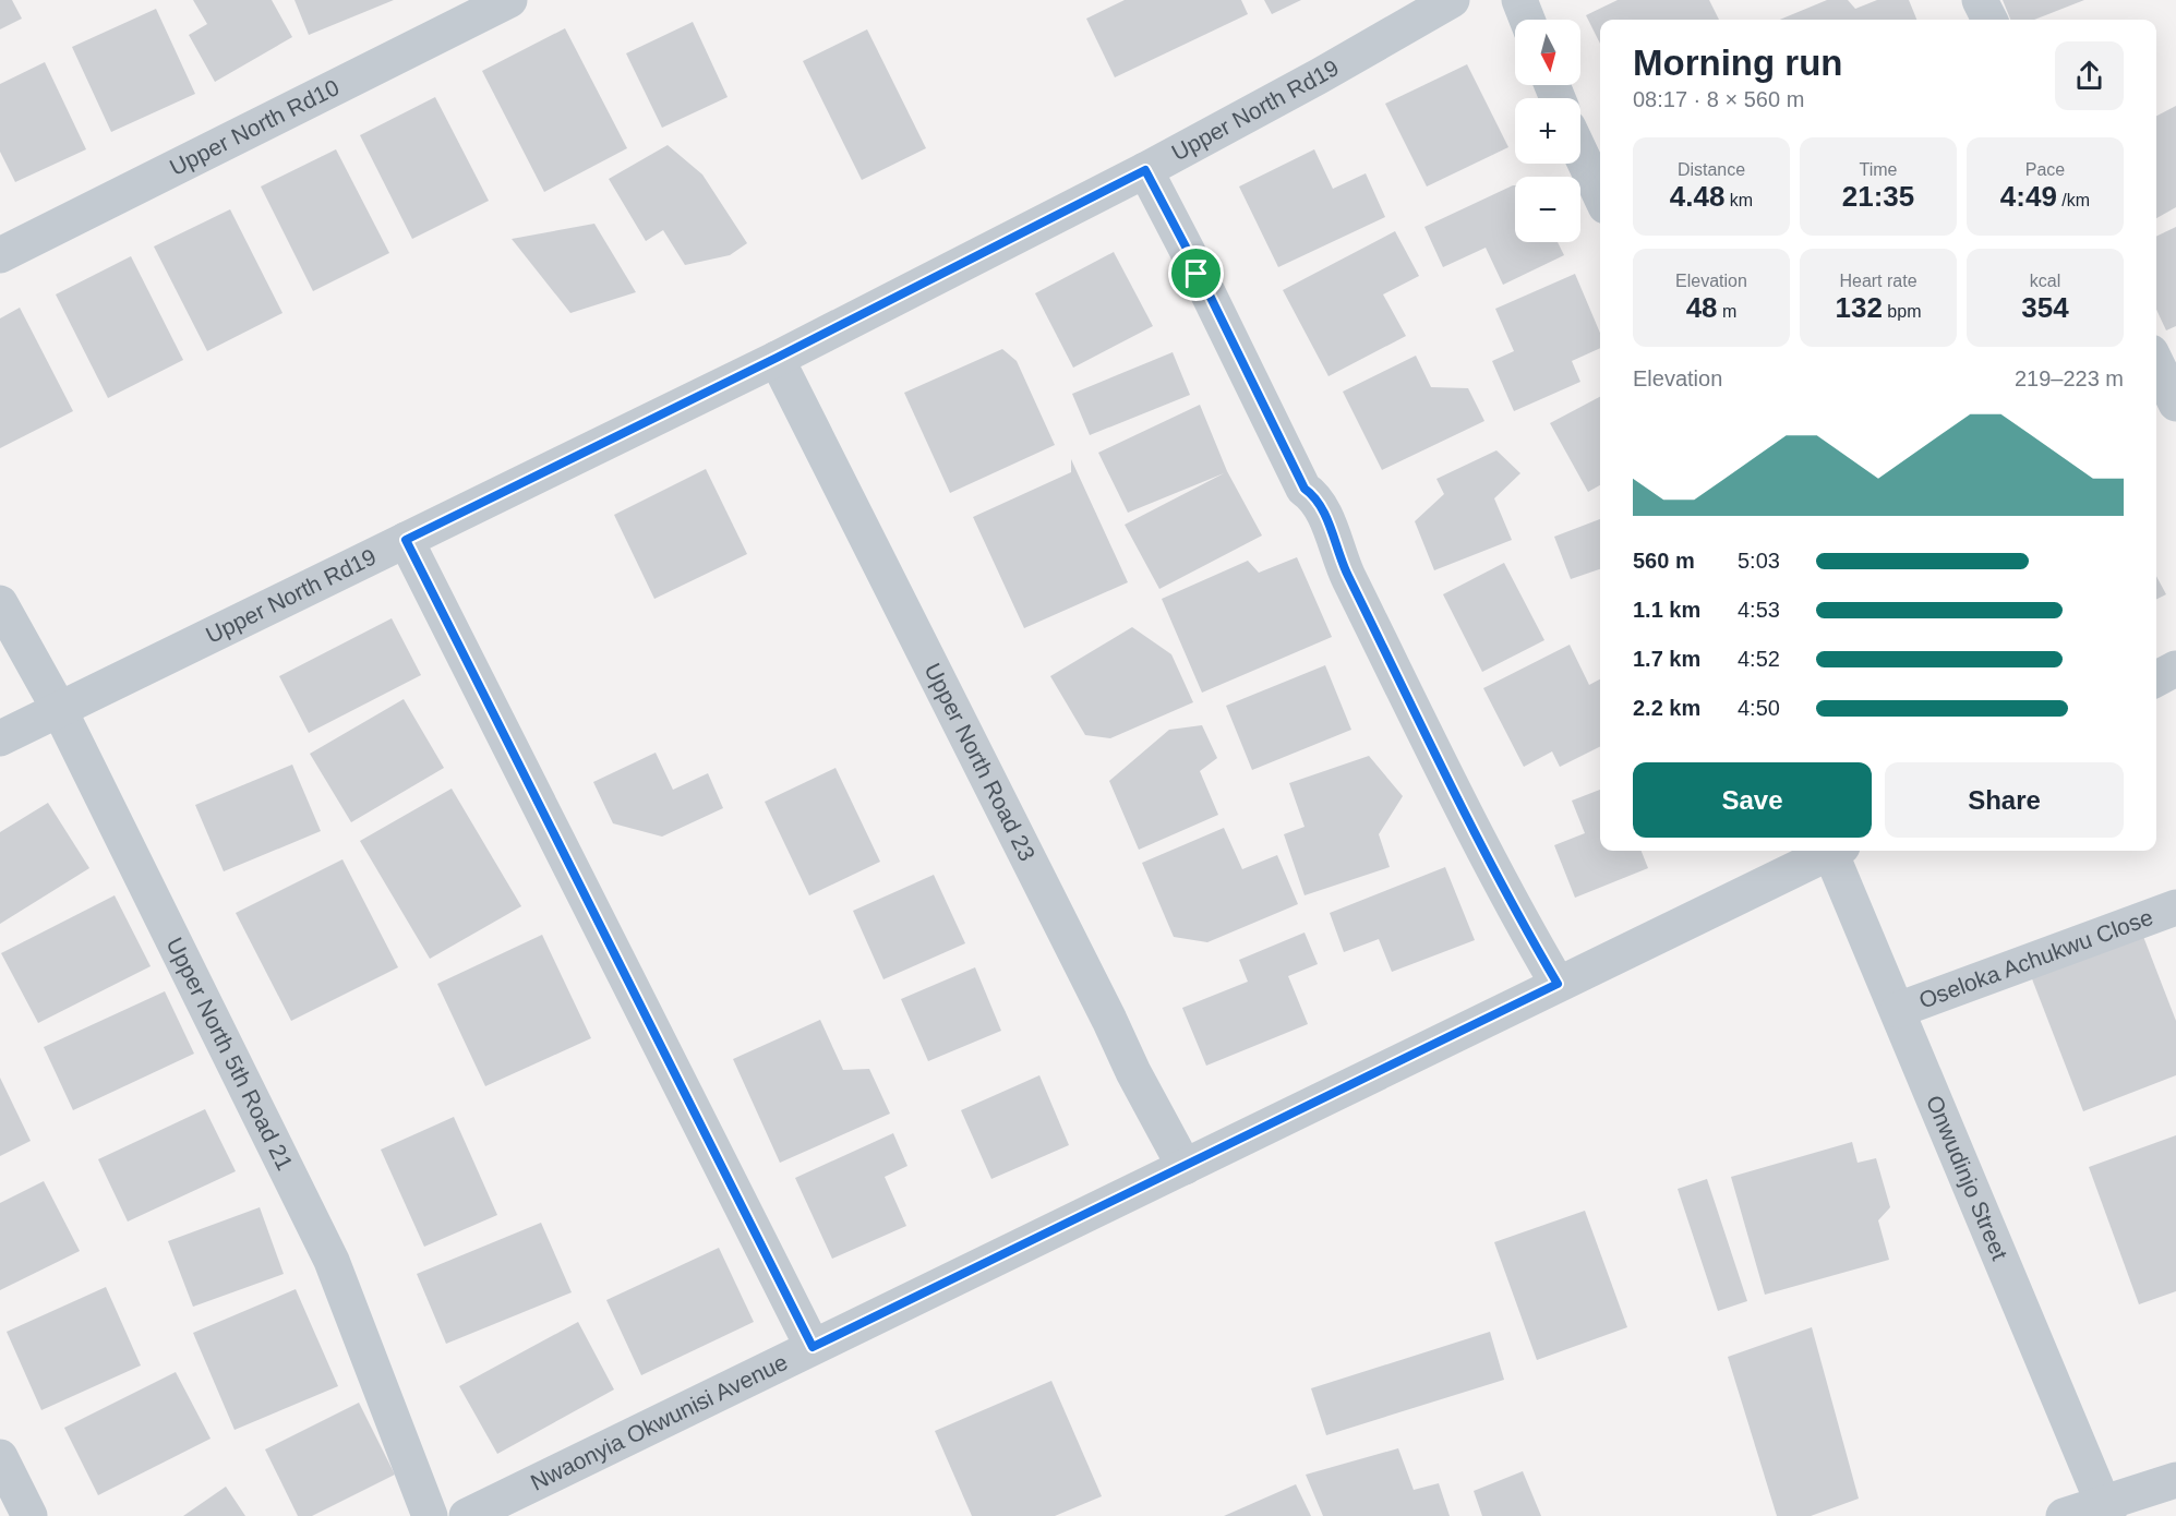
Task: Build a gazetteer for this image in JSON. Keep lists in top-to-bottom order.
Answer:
{
  "streets": {
    "street": [
      "Upper North Rd19",
      "Upper North Rd10",
      "Upper North Road 23",
      "Oseloka Achukwu Close",
      "Upper North 5th Road 21",
      "Onwudinjo Street",
      "Nwaonyia Okwunisi Avenue"
    ]
  },
  "crossings": [
    ["Upper North Rd19", "Upper North Road 23"],
    ["Upper North Rd19", "Upper North 5th Road 21"],
    ["Upper North Road 23", "Nwaonyia Okwunisi Avenue"],
    ["Oseloka Achukwu Close", "Onwudinjo Street"]
  ],
  "north": "bottom",
  "page": {
    "map_buttons": ["+", "−"],
    "heading": ["Morning run", "08:17 · 8 × 560 m"],
    "stats": [
      ["Distance", "4.48 km"],
      ["Time", "21:35"],
      ["Pace", "4:49 /km"],
      ["Elevation", "48 m"],
      ["Heart rate", "132 bpm"],
      ["kcal", "354"]
    ],
    "chart": ["Elevation", "219–223 m"],
    "list": [
      {
        "name": "560 m",
        "note": "5:03"
      },
      {
        "name": "1.1 km",
        "note": "4:53"
      },
      {
        "name": "1.7 km",
        "note": "4:52"
      },
      {
        "name": "2.2 km",
        "note": "4:50"
      }
    ],
    "buttons": ["Save", "Share"]
  }
}
